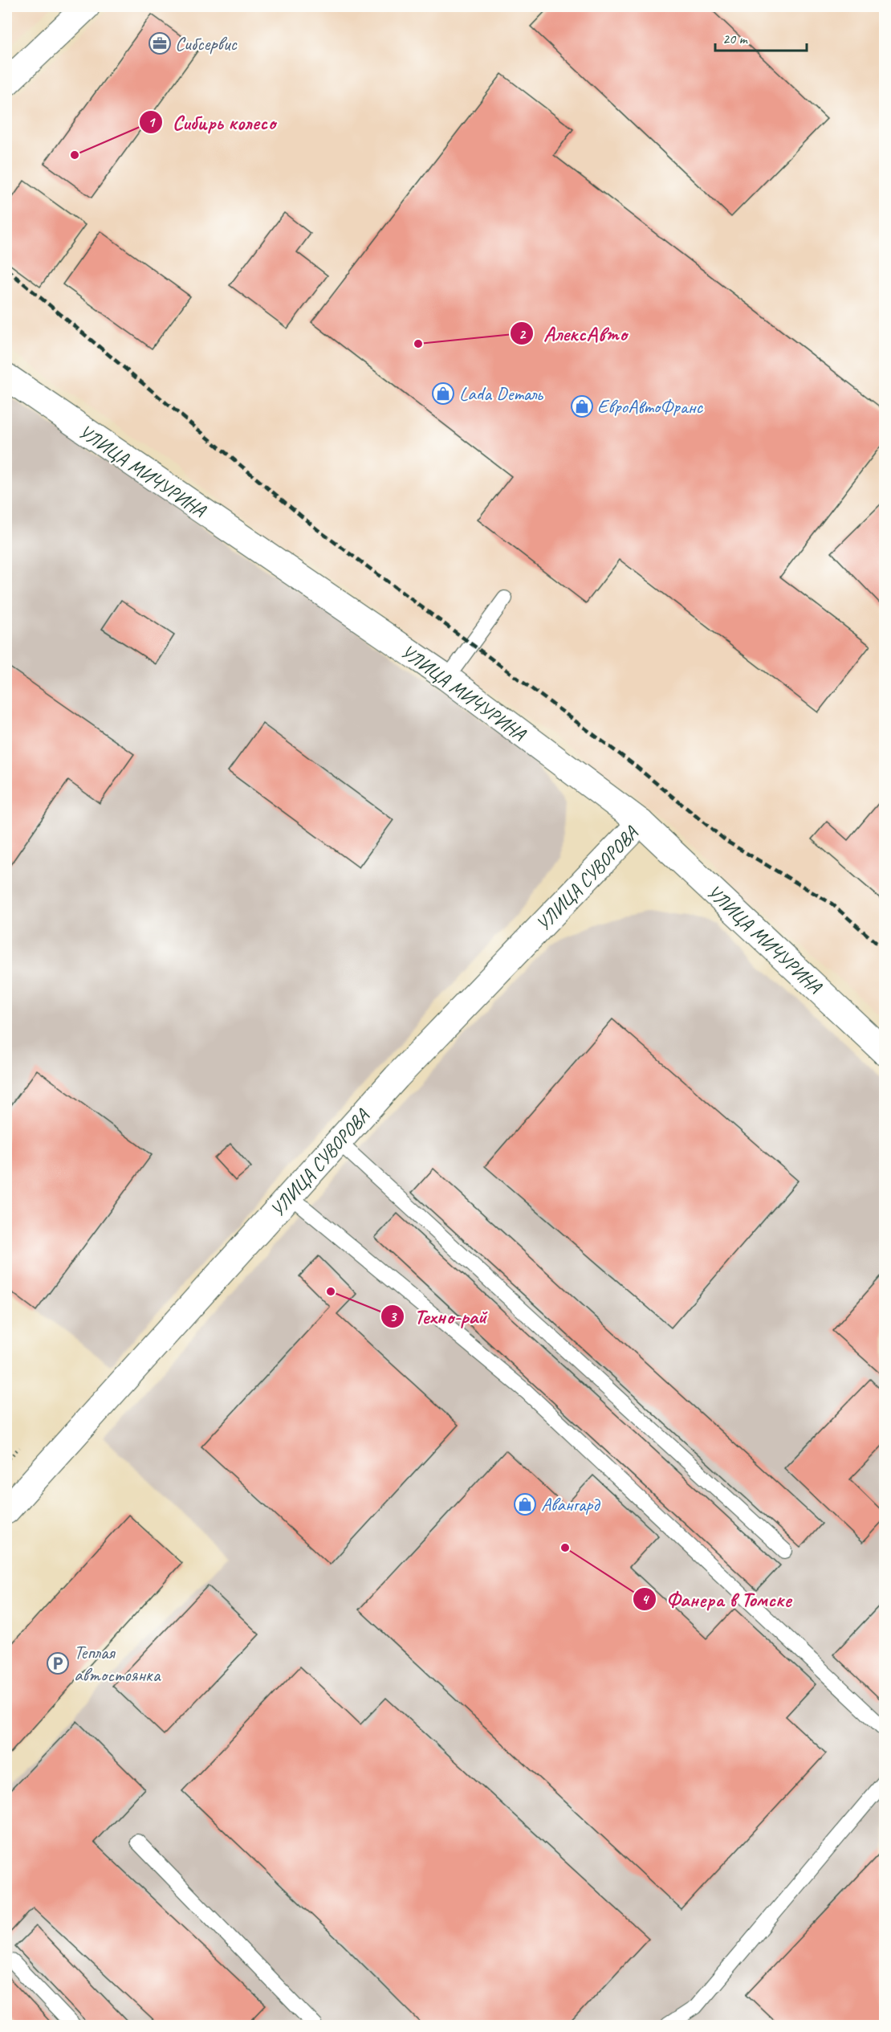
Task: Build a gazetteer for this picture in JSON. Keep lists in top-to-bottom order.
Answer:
{
  "streets": {
    "main road": ["УЛИЦА МИЧУРИНА", "УЛИЦА СУВОРОВА"]
  },
  "crossings": [
    ["УЛИЦА МИЧУРИНА", "УЛИЦА СУВОРОВА"]
  ],
  "places": {
    "office": ["Сибсервис"],
    "other": [
      "Сибирь колесо",
      "АлексАвто",
      "Техно-рай",
      "Фанера в Томске"
    ],
    "shop": ["Lada Dеталь", "ЕвроАвтоФранс", "Авангард"],
    "parking": ["Теплая автостоянка"]
  },
  "scale_bar": "20 m"
}
